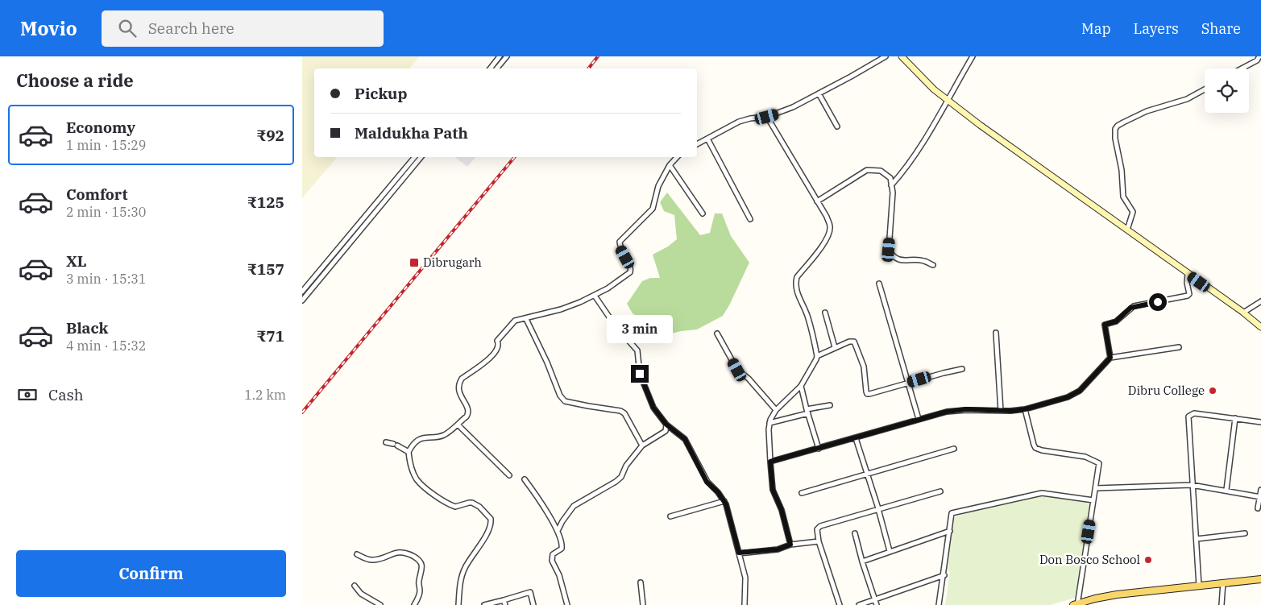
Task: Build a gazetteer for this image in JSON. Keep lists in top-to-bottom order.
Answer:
{
  "places": {
    "transit": ["Dibrugarh"],
    "other": ["Dibru College", "Don Bosco School"]
  },
  "page": {
    "header": "Movio",
    "search": "Search here",
    "nav": ["Map", "Layers", "Share"],
    "heading": "Choose a ride",
    "banner": ["Pickup", "Maldukha Path"],
    "list": [
      {
        "name": "Economy",
        "note": "1 min · 15:29",
        "value": "₹92"
      },
      {
        "name": "Comfort",
        "note": "2 min · 15:30",
        "value": "₹125"
      },
      {
        "name": "XL",
        "note": "3 min · 15:31",
        "value": "₹157"
      },
      {
        "name": "Black",
        "note": "4 min · 15:32",
        "value": "₹71"
      }
    ],
    "bubble": "3 min",
    "pay": ["Cash", "1.2 km"],
    "buttons": "Confirm"
  }
}
